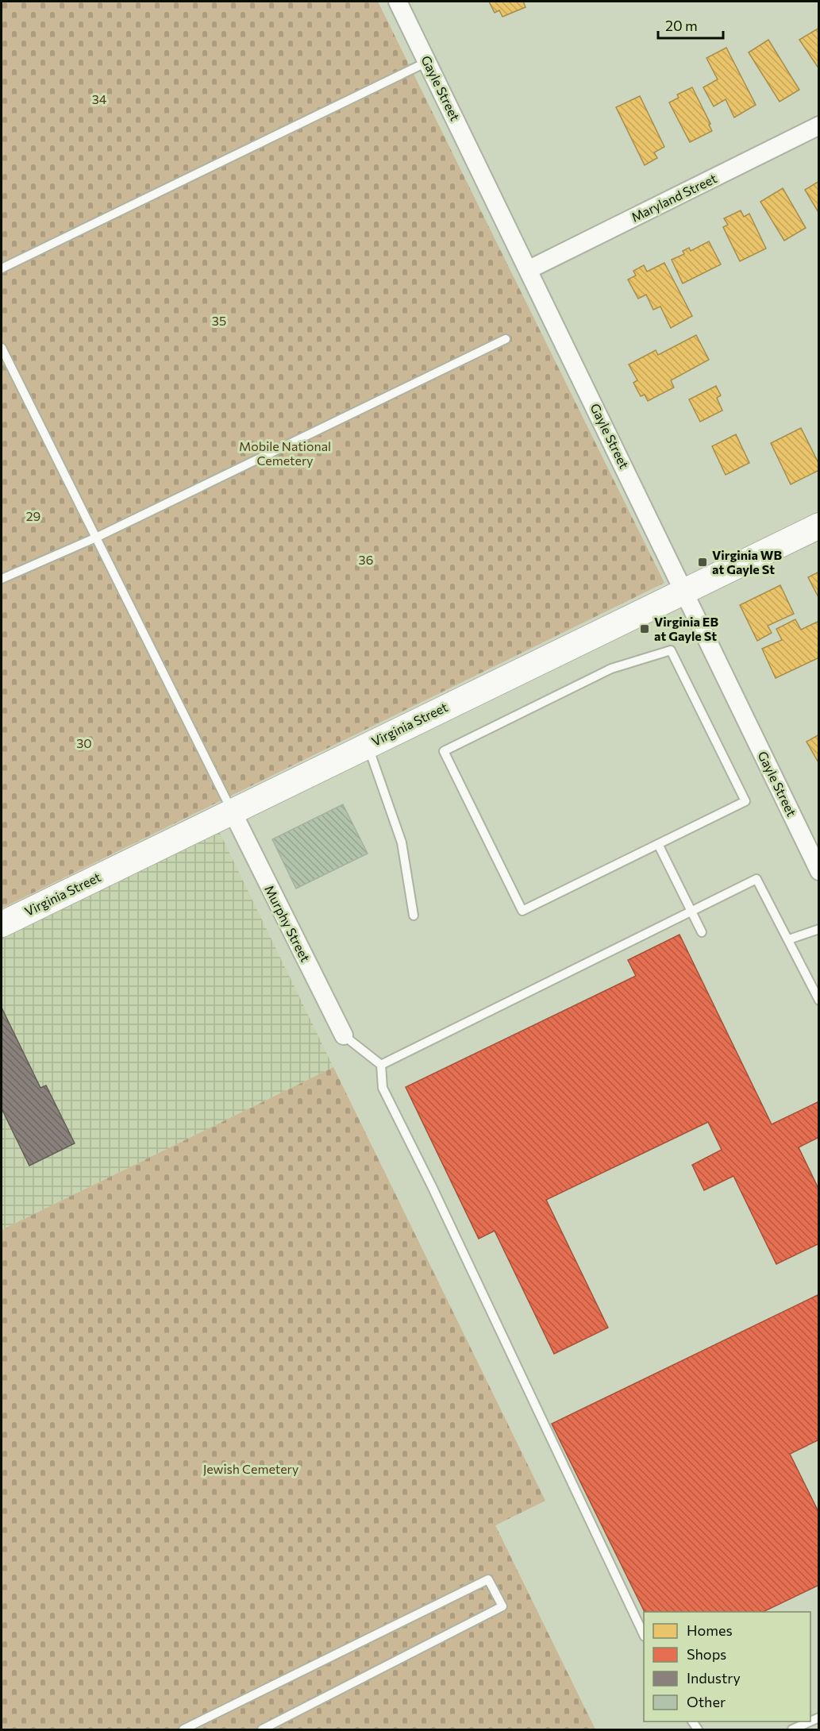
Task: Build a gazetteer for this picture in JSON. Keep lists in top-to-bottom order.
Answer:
{
  "streets": {
    "street": [
      "Gayle Street",
      "Maryland Street",
      "Virginia Street",
      "Murphy Street"
    ]
  },
  "crossings": [
    ["Gayle Street", "Maryland Street"],
    ["Gayle Street", "Virginia Street"],
    ["Virginia Street", "Murphy Street"]
  ],
  "parks": [
    "34",
    "35",
    "Mobile National Cemetery",
    "29",
    "36",
    "30",
    "Jewish Cemetery"
  ],
  "places": {
    "transit": ["Virginia WB at Gayle St", "Virginia EB at Gayle St"]
  },
  "legend": [
    "Homes",
    "Shops",
    "Industry",
    "Other"
  ],
  "scale_bar": "20 m"
}
